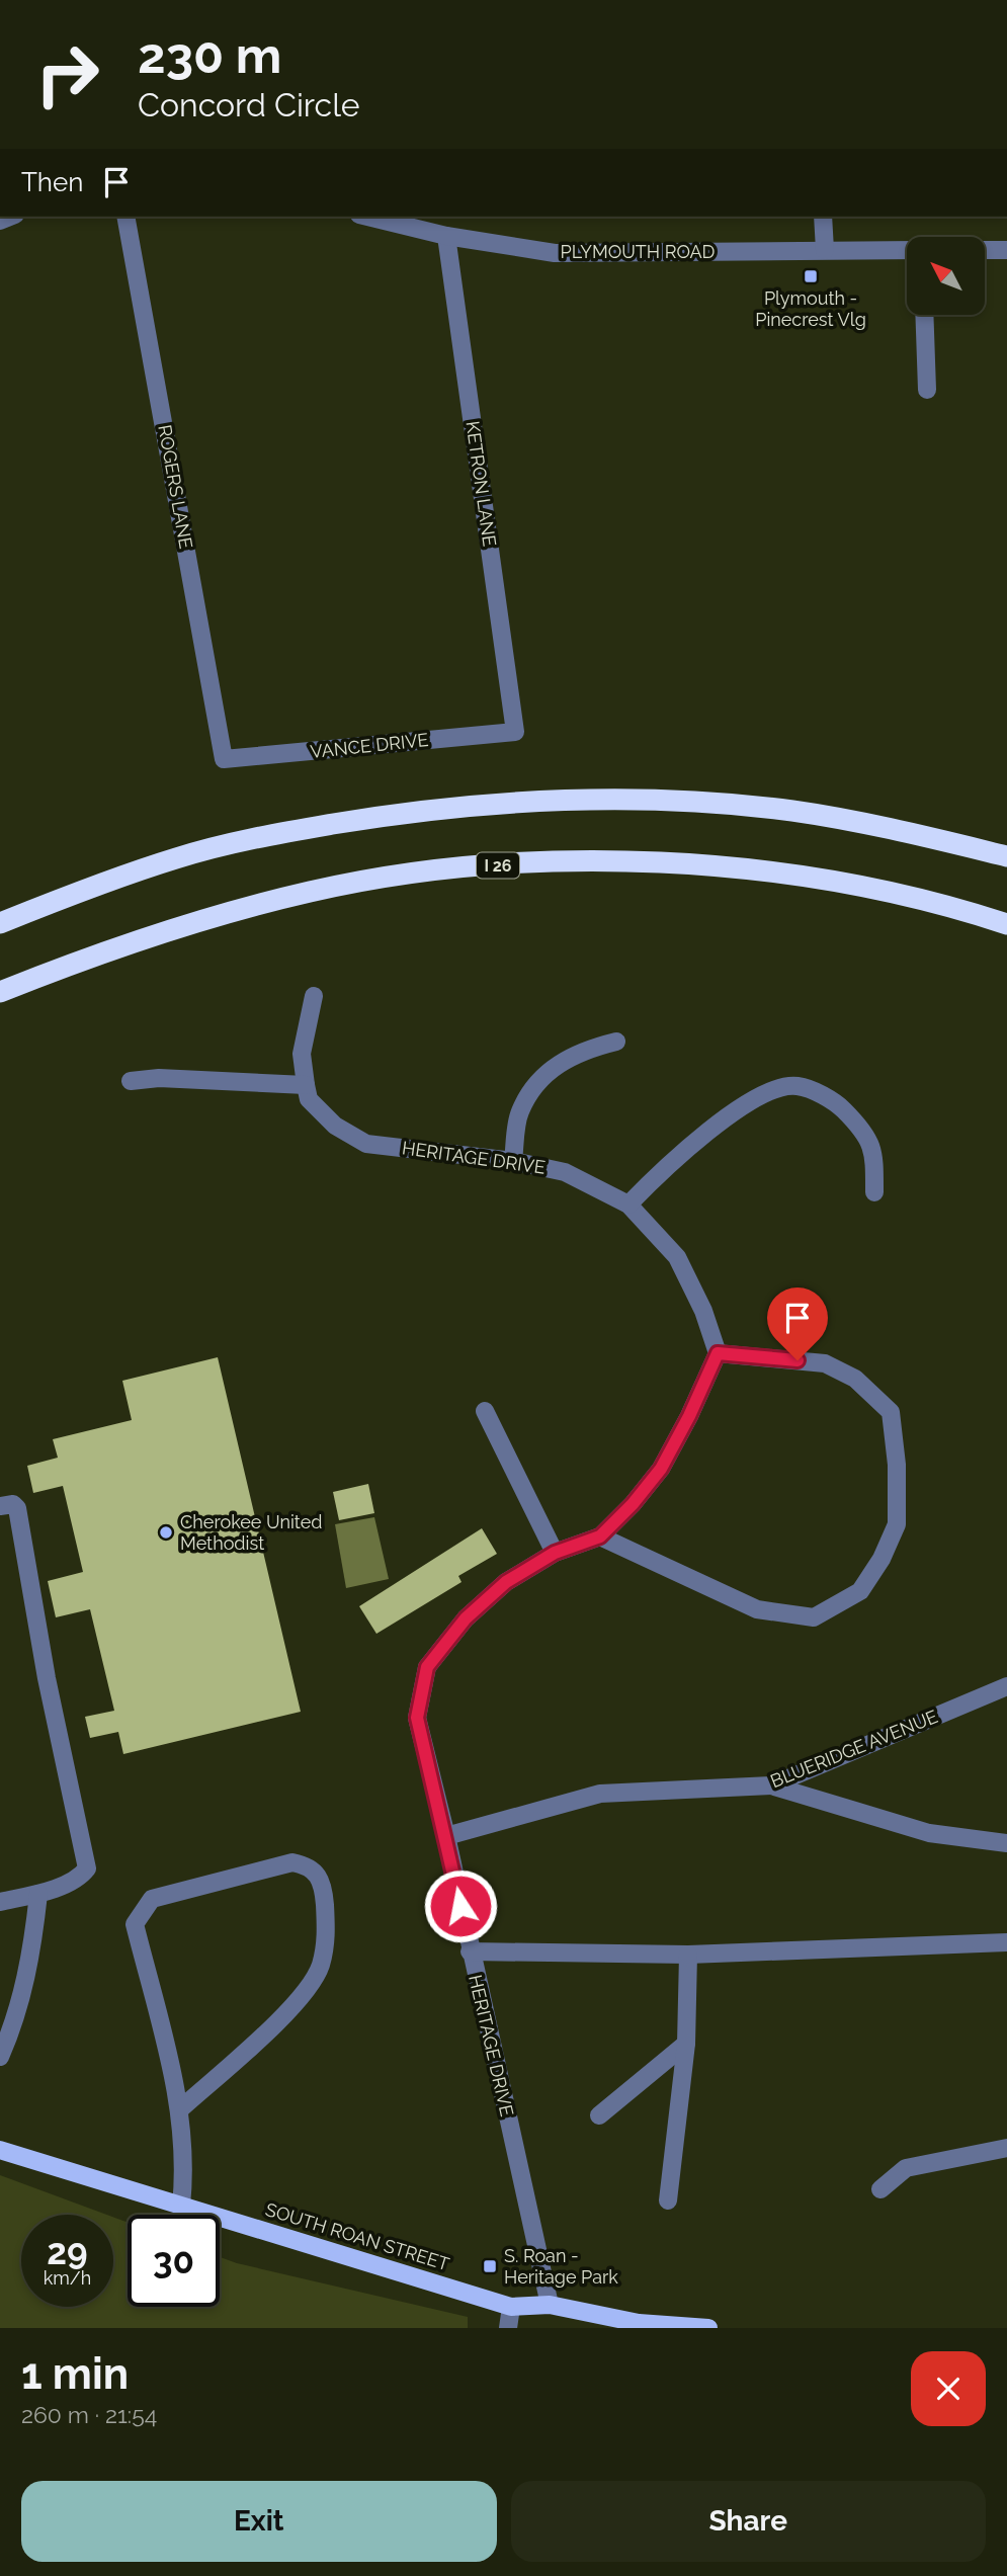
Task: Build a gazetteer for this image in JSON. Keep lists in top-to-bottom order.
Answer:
{
  "streets": {
    "highway": ["I 26"],
    "main road": ["SOUTH ROAN STREET"],
    "street": [
      "PLYMOUTH ROAD",
      "KETRON LANE",
      "ROGERS LANE",
      "VANCE DRIVE",
      "HERITAGE DRIVE",
      "BLUERIDGE AVENUE"
    ]
  },
  "crossings": [
    ["PLYMOUTH ROAD", "KETRON LANE"],
    ["KETRON LANE", "VANCE DRIVE"],
    ["ROGERS LANE", "VANCE DRIVE"],
    ["HERITAGE DRIVE", "BLUERIDGE AVENUE"],
    ["HERITAGE DRIVE", "SOUTH ROAN STREET"]
  ],
  "places": {
    "transit": ["Plymouth - Pinecrest Vlg", "S. Roan - Heritage Park"],
    "other": ["Cherokee United Methodist"]
  },
  "north": "top left",
  "page": {
    "turn": ["230 m", "Concord Circle"],
    "then": "Then",
    "speed": "29 km/h",
    "limit": "30",
    "heading": ["1 min", "260 m · 21:54"],
    "buttons": ["Exit", "Share"]
  }
}
